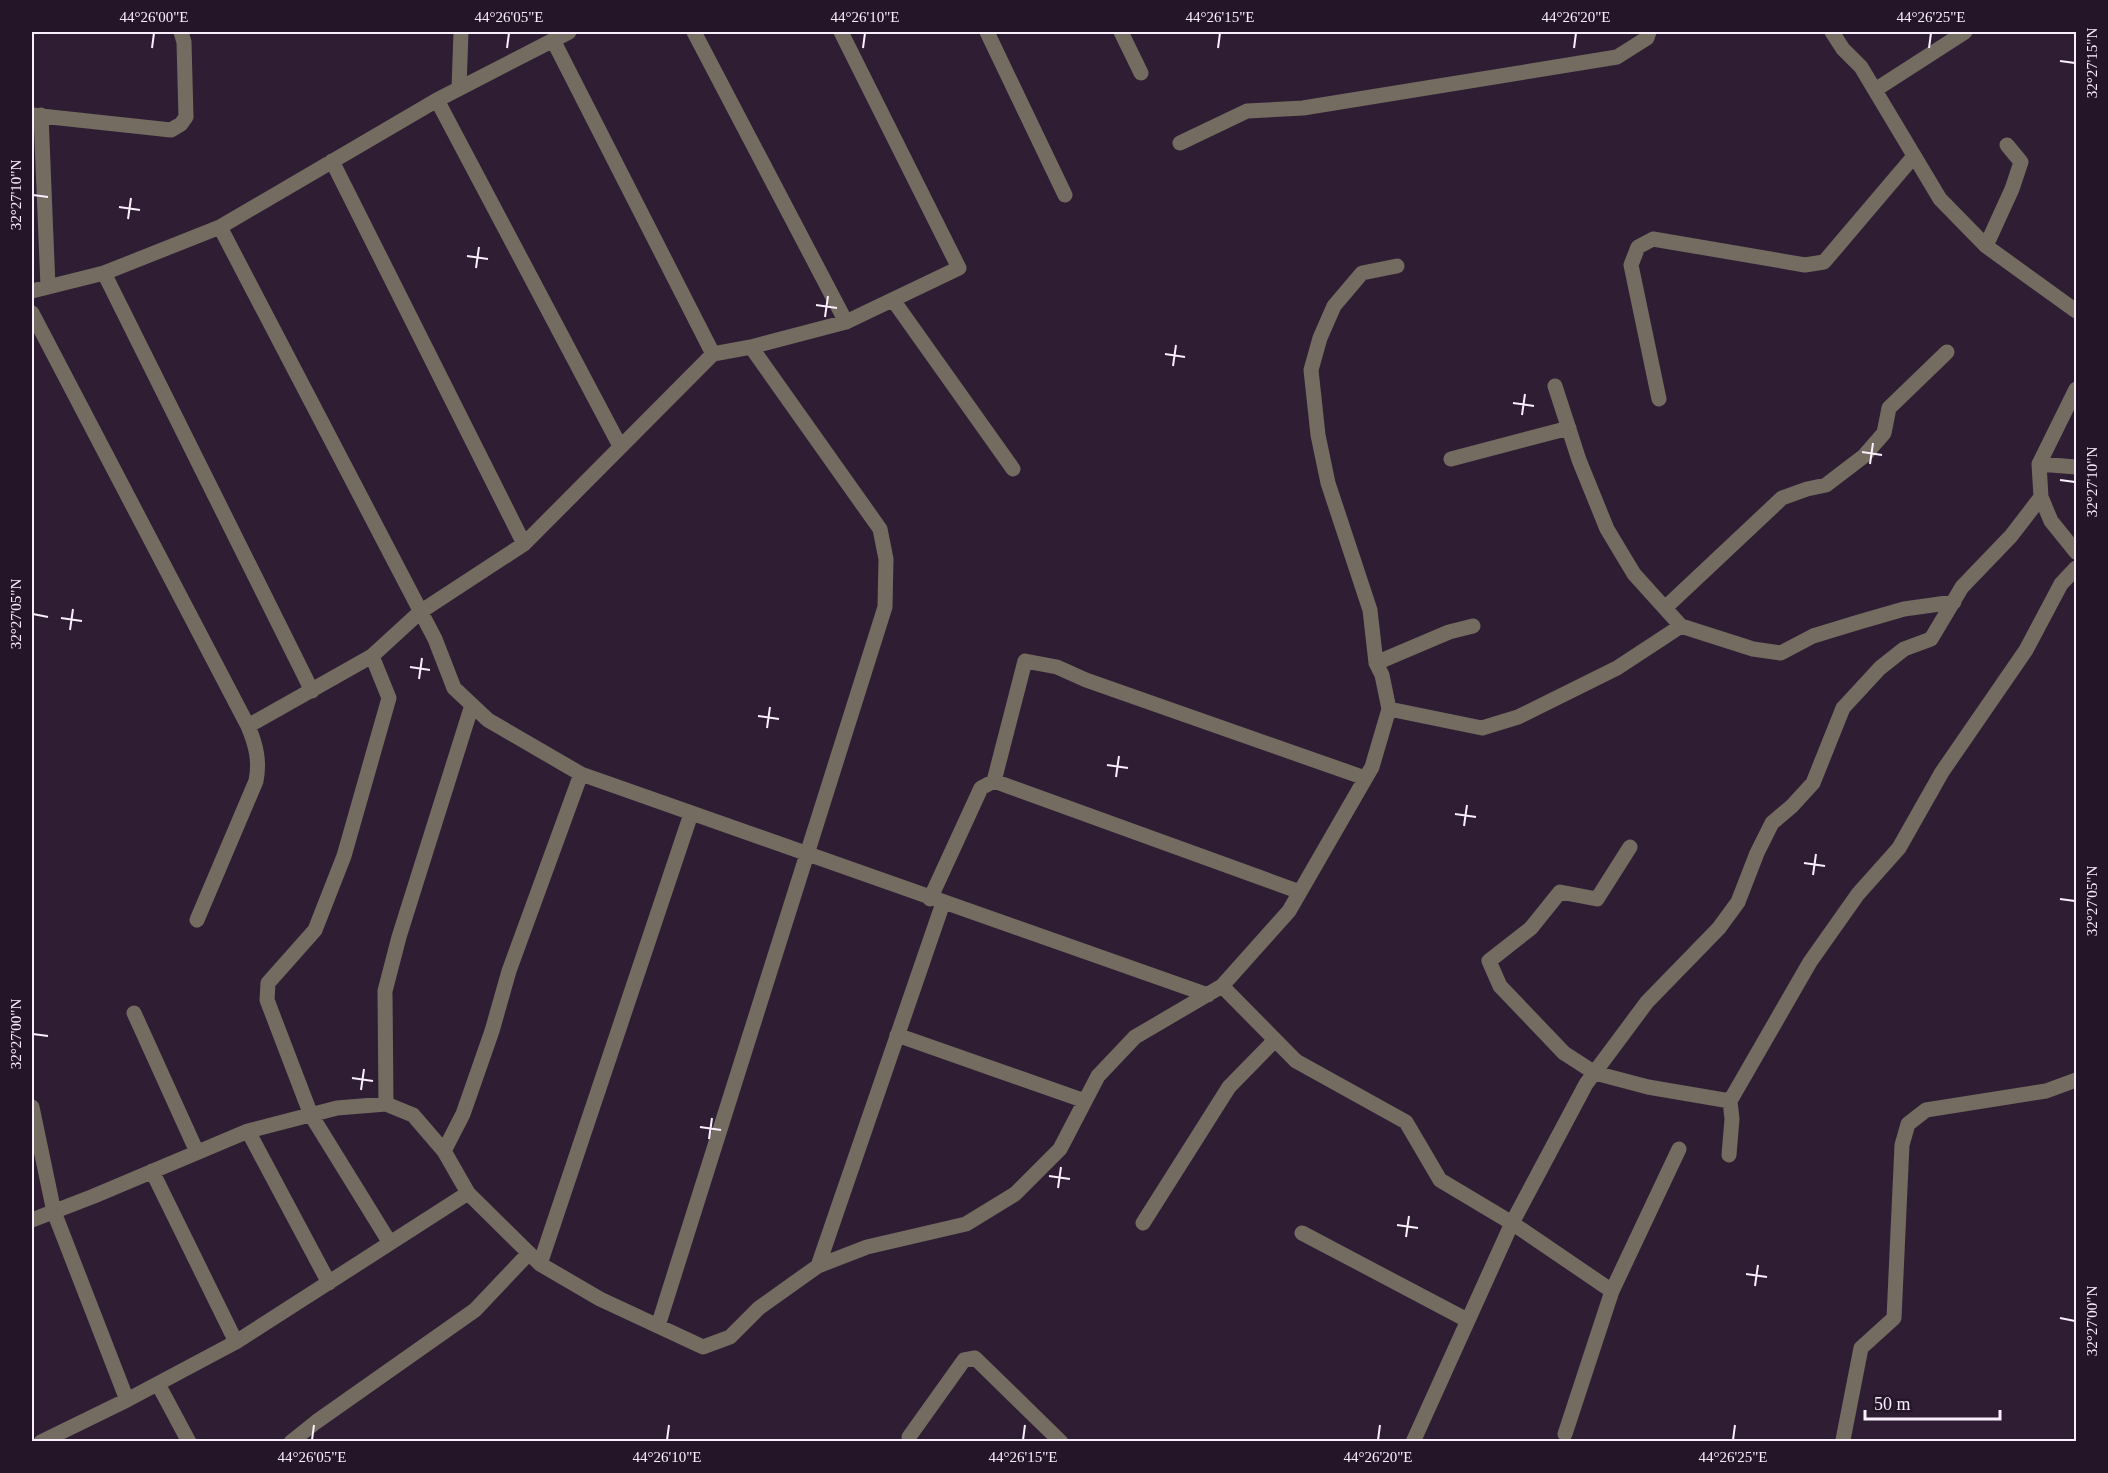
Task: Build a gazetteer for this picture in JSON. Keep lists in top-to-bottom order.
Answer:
{
  "scale_bar": "50 m",
  "coordinates": [
    "44°26'00\"E",
    "44°26'05\"E",
    "44°26'10\"E",
    "44°26'15\"E",
    "44°26'20\"E",
    "44°26'25\"E",
    "32°27'15\"N",
    "32°27'10\"N",
    "32°27'05\"N",
    "32°27'00\"N"
  ]
}
